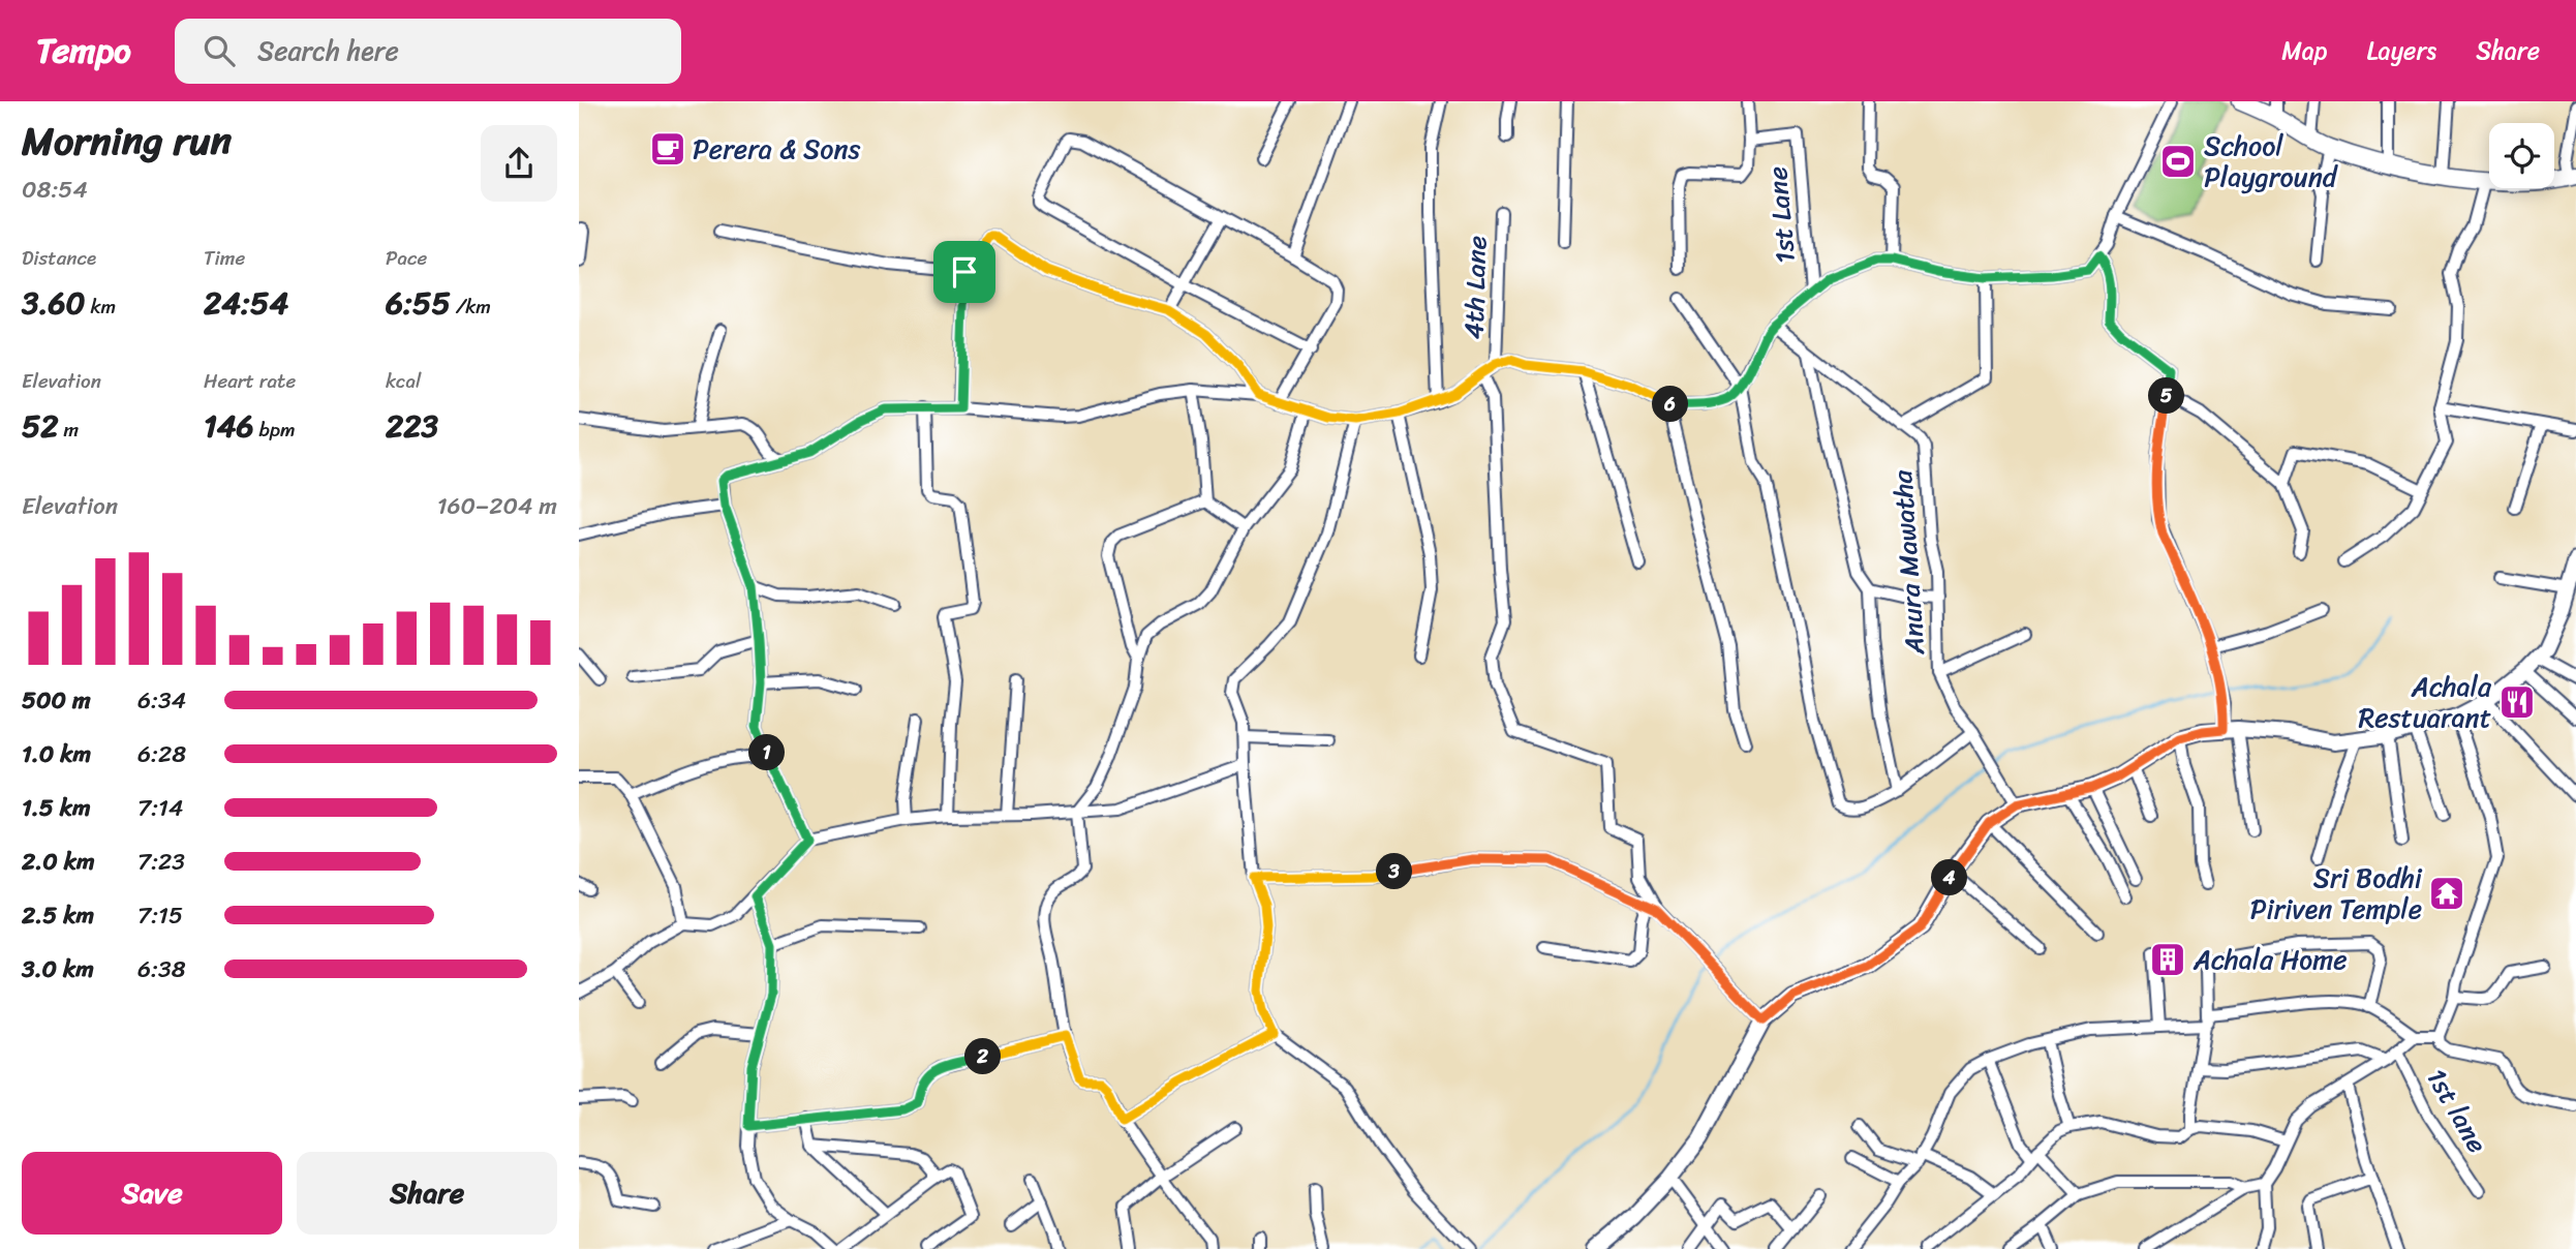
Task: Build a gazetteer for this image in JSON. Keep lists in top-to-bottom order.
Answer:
{
  "streets": {
    "street": [
      "1st Lane",
      "4th Lane",
      "Anura Mawatha",
      "1st lane"
    ]
  },
  "places": {
    "cafe": ["Perera & Sons"],
    "sports": ["School Playground"],
    "restaurant": ["Achala Restuarant"],
    "temple": ["Sri Bodhi Piriven Temple"],
    "building": ["Achala Home"]
  },
  "page": {
    "header": "Tempo",
    "search": "Search here",
    "nav": ["Map", "Layers", "Share"],
    "heading": ["Morning run", "08:54"],
    "stats": [
      ["Distance", "3.60 km"],
      ["Time", "24:54"],
      ["Pace", "6:55 /km"],
      ["Elevation", "52 m"],
      ["Heart rate", "146 bpm"],
      ["kcal", "223"]
    ],
    "pins": [
      "5",
      "6",
      "1",
      "3",
      "4",
      "2"
    ],
    "chart": ["Elevation", "160–204 m"],
    "list": [
      {
        "name": "500 m",
        "note": "6:34"
      },
      {
        "name": "1.0 km",
        "note": "6:28"
      },
      {
        "name": "1.5 km",
        "note": "7:14"
      },
      {
        "name": "2.0 km",
        "note": "7:23"
      },
      {
        "name": "2.5 km",
        "note": "7:15"
      },
      {
        "name": "3.0 km",
        "note": "6:38"
      }
    ],
    "buttons": ["Save", "Share"]
  }
}
